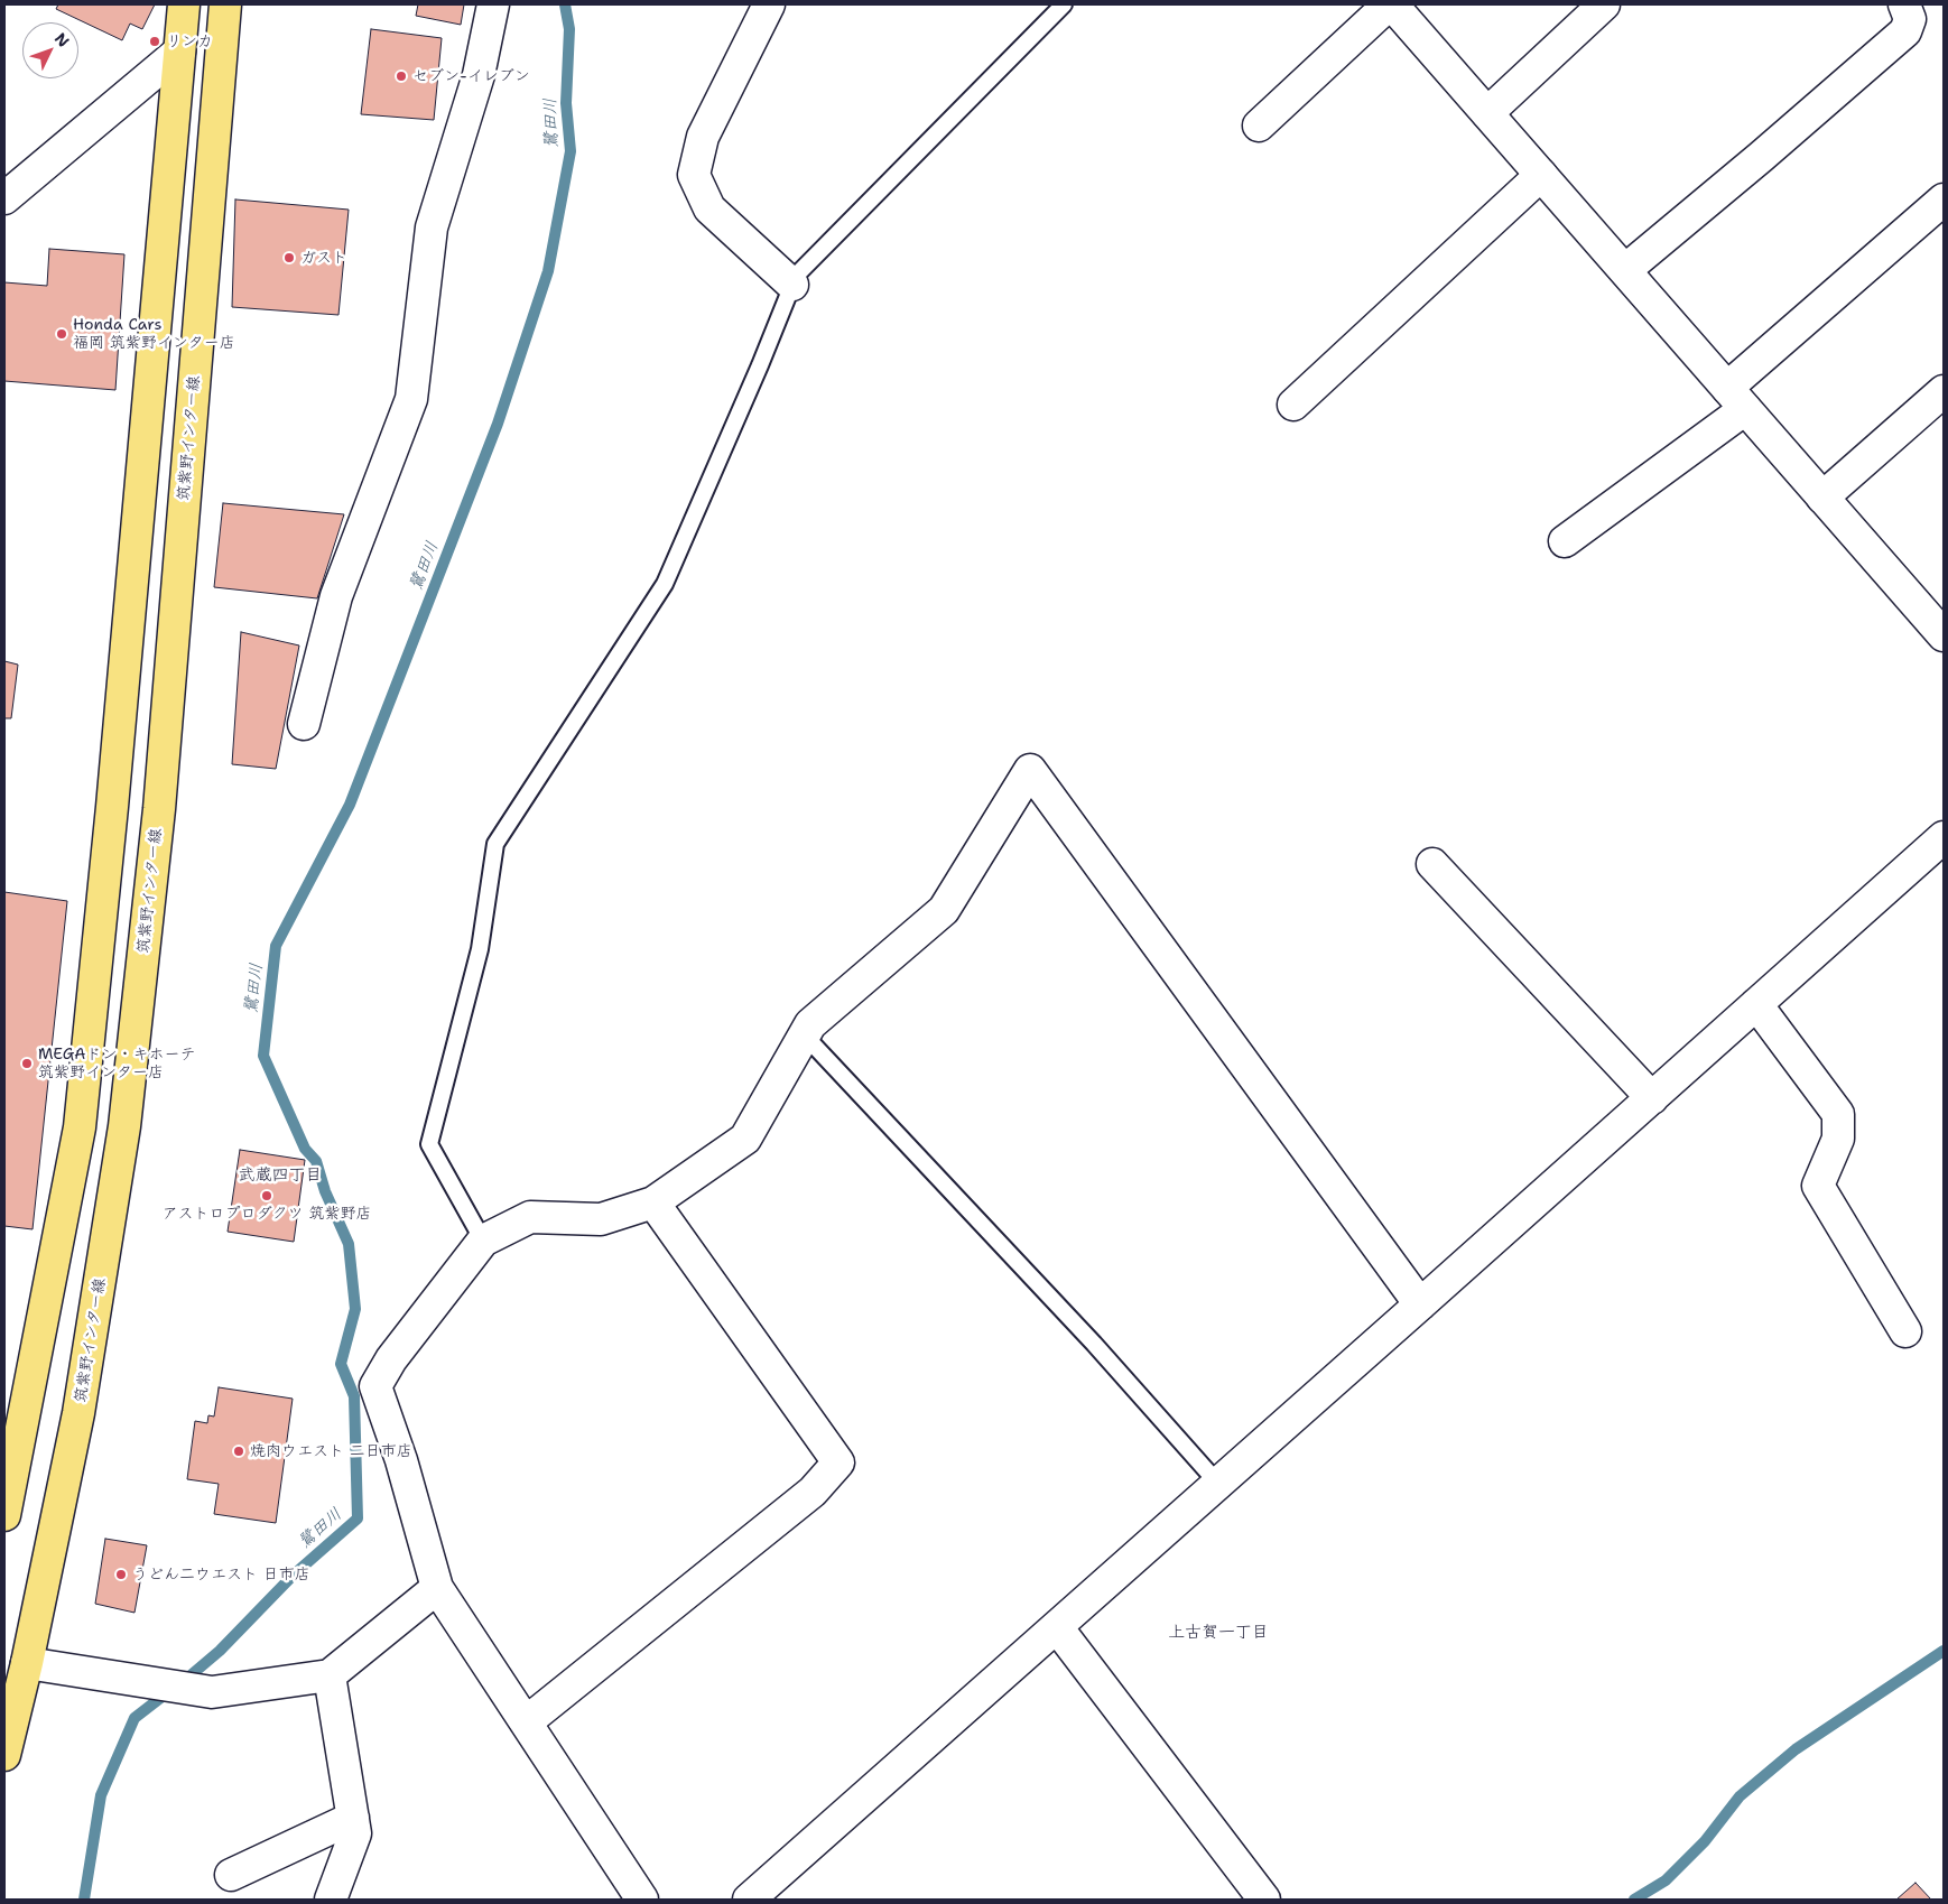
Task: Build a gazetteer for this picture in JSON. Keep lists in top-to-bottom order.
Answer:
{
  "streets": {
    "main road": ["筑紫野インター線"]
  },
  "districts": ["武蔵四丁目", "上古賀一丁目"],
  "water": ["鷺田川"],
  "places": [
    "リンカ",
    "セブン-イレブン",
    "ガスト",
    "Honda Cars 福岡 筑紫野インター店",
    "MEGAドン・キホーテ 筑紫野インター店",
    "アストロプロダクツ 筑紫野店",
    "焼肉ウエスト 二日市店",
    "うどん二ウエスト 日市店"
  ],
  "north": "top right"
}
